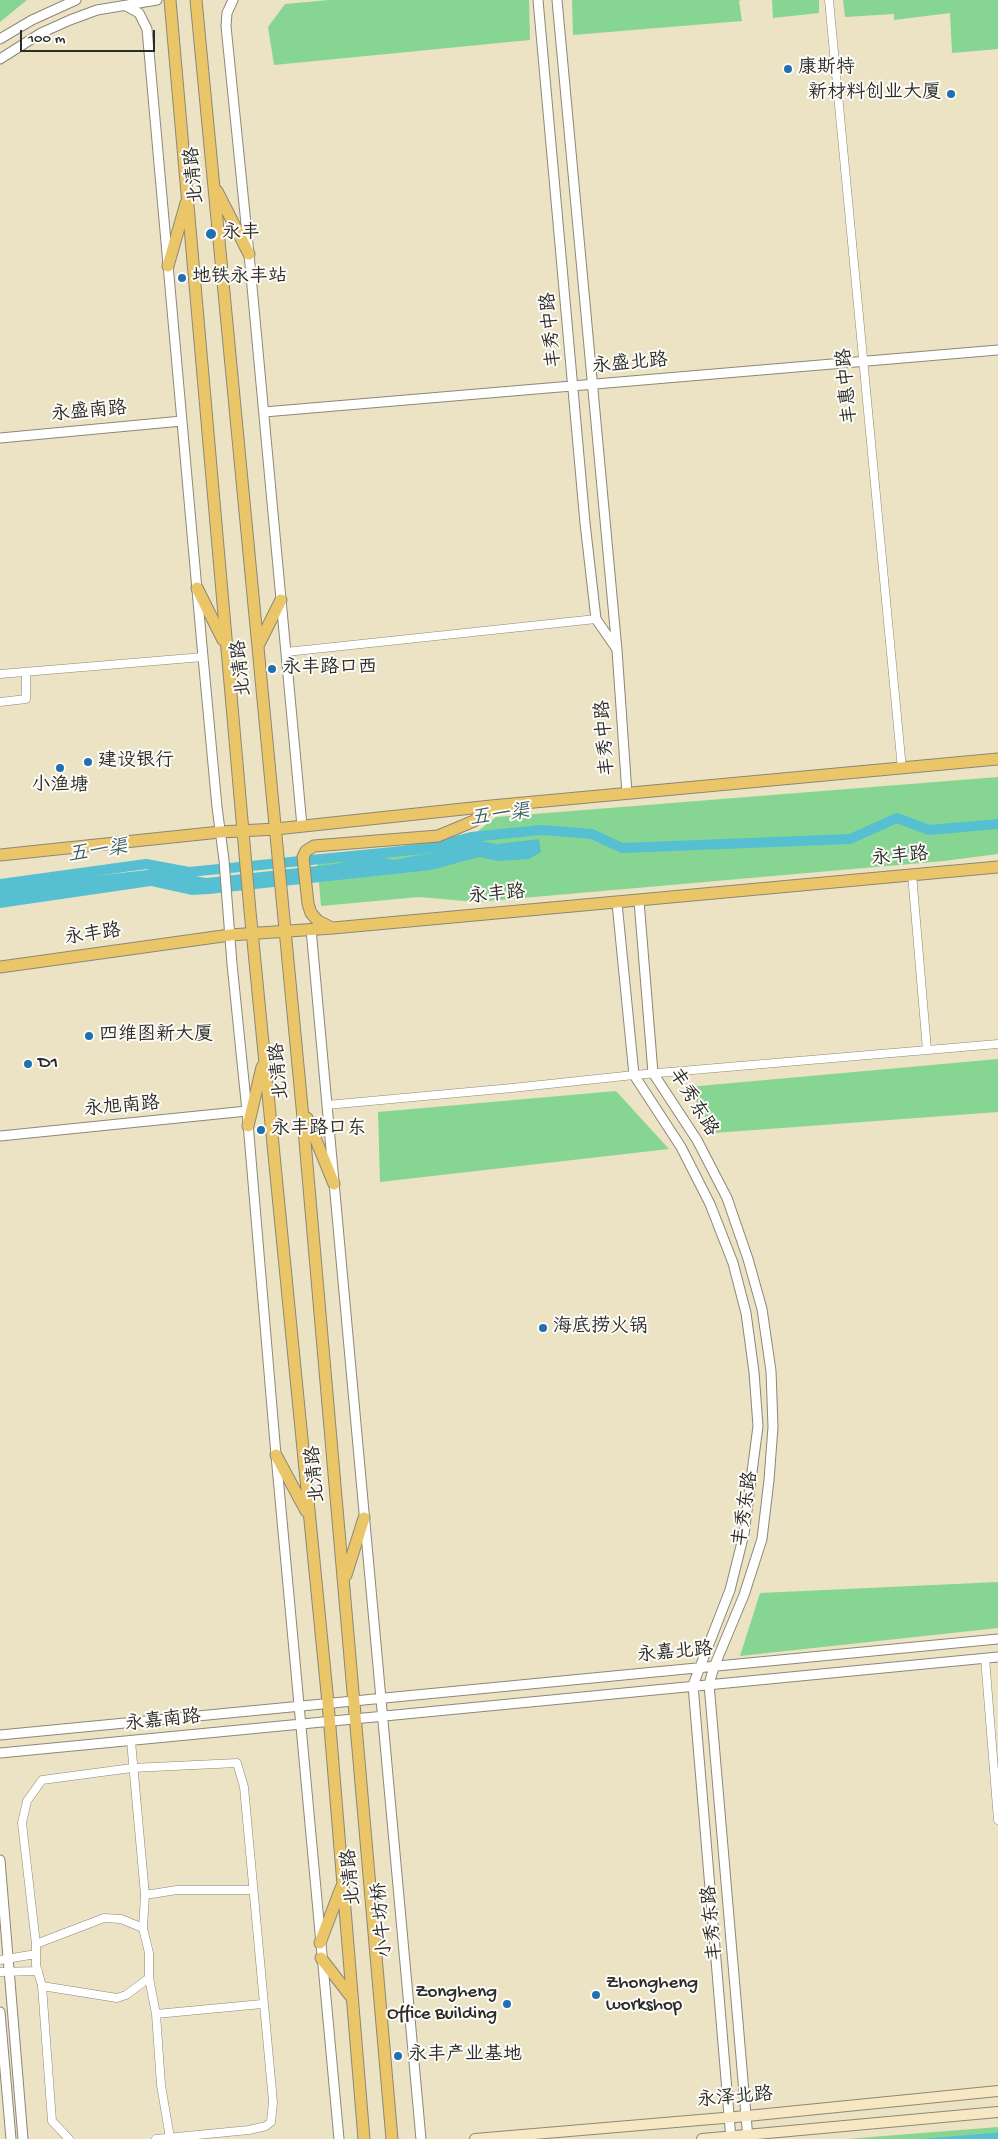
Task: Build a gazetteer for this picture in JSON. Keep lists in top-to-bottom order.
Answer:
{
  "streets": {
    "main road": ["北清路", "永丰路", "永泽北路"],
    "street": [
      "丰秀中路",
      "永盛北路",
      "丰惠中路",
      "永盛南路",
      "丰秀东路",
      "永旭南路",
      "永嘉北路",
      "永嘉南路",
      "小牛坊桥"
    ]
  },
  "crossings": [
    ["北清路", "永盛南路"],
    ["北清路", "永丰路"],
    ["北清路", "永旭南路"],
    ["北清路", "永嘉北路"],
    ["北清路", "永嘉南路"],
    ["丰秀中路", "永盛北路"],
    ["永盛北路", "丰惠中路"],
    ["永丰路", "丰秀东路"],
    ["丰秀东路", "永嘉北路"],
    ["丰秀东路", "永泽北路"],
    ["永嘉北路", "永嘉南路"],
    ["永嘉北路", "小牛坊桥"]
  ],
  "water": ["五一渠"],
  "places": [
    "康斯特",
    "新材料创业大厦",
    "永丰",
    "地铁永丰站",
    "永丰路口西",
    "建设银行",
    "小渔塘",
    "四维图新大厦",
    "D1",
    "永丰路口东",
    "海底捞火锅",
    "Zhongheng workshop",
    "Zongheng Office Building",
    "永丰产业基地"
  ],
  "scale_bar": "100 m"
}
